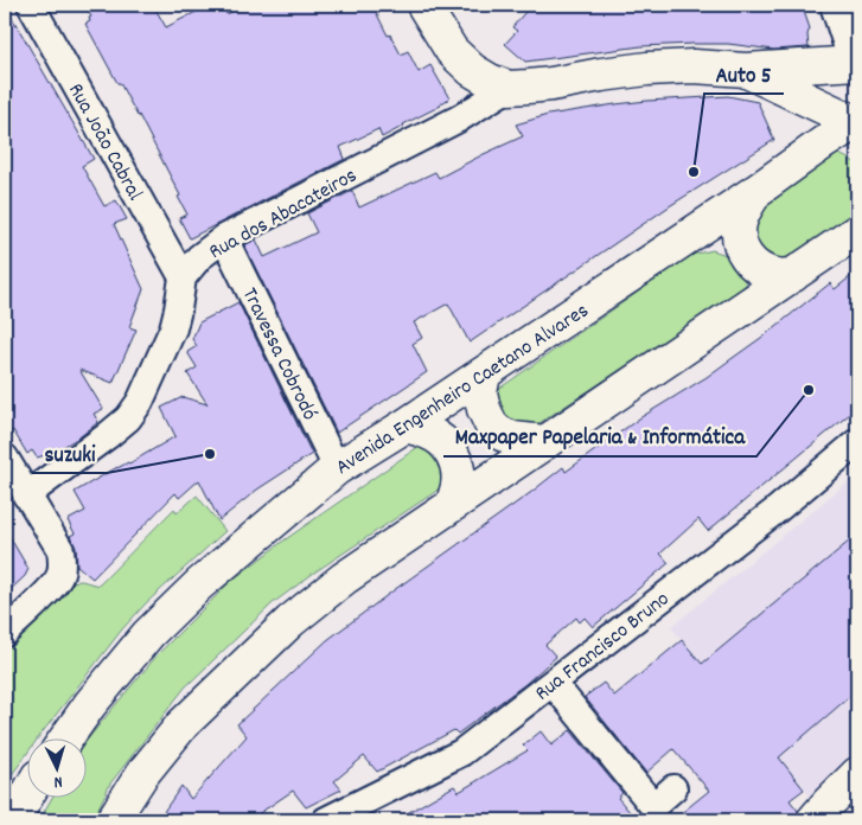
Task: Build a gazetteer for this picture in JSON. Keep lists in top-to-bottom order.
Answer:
{
  "streets": {
    "main road": ["Avenida Engenheiro Caetano Alvares"],
    "street": [
      "Rua João Cabral",
      "Rua dos Abacateiros",
      "Travessa Cobrodó",
      "Rua Francisco Bruno"
    ]
  },
  "crossings": [
    ["Rua João Cabral", "Rua dos Abacateiros"],
    ["Rua dos Abacateiros", "Travessa Cobrodó"],
    ["Travessa Cobrodó", "Avenida Engenheiro Caetano Alvares"]
  ],
  "places": ["Auto 5", "Maxpaper Papelaria & Informática", "suzuki"],
  "north": "bottom"
}
